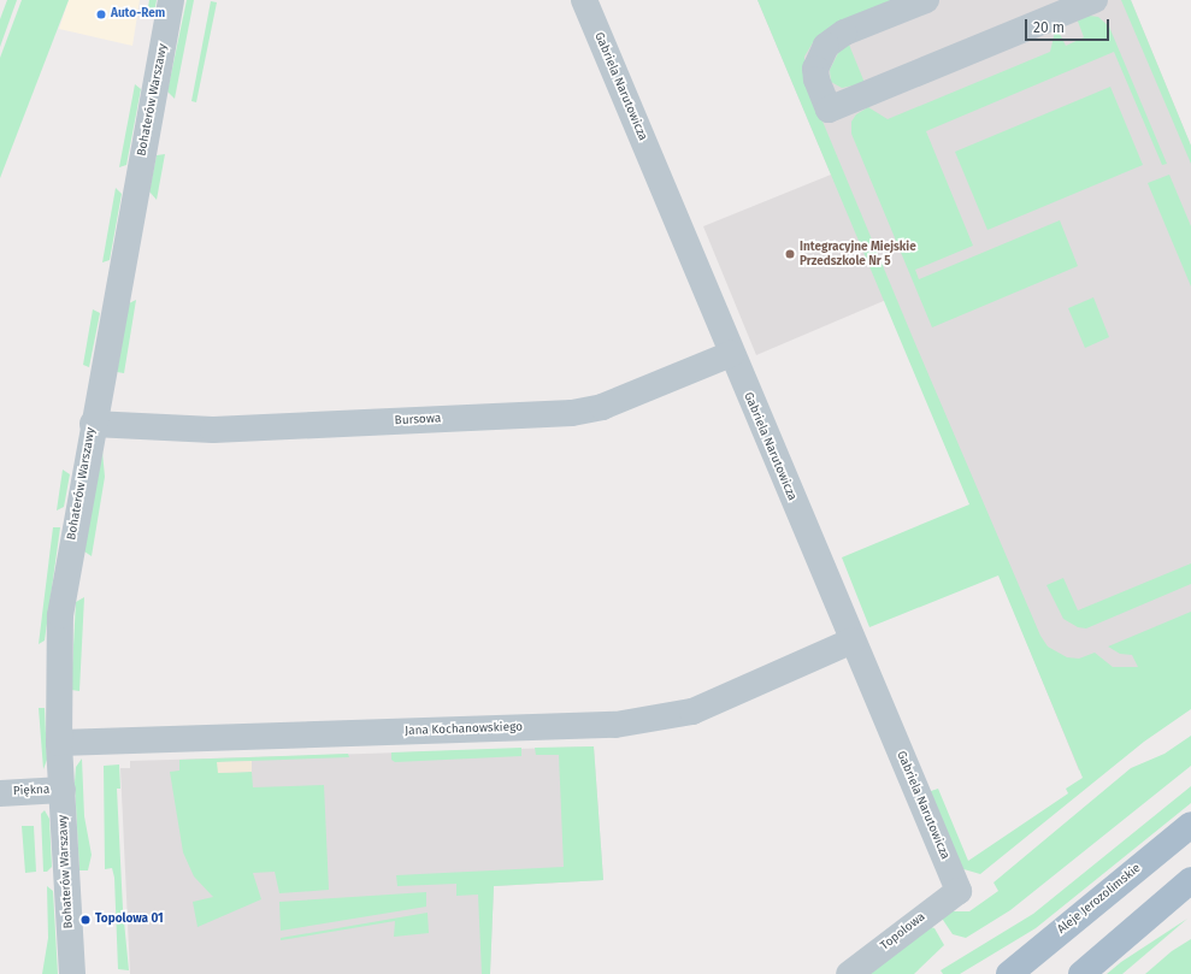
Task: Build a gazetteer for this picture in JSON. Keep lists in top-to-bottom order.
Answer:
{
  "streets": {
    "main road": ["Aleje Jerozolimskie"],
    "street": [
      "Gabriela Narutowicza",
      "Bohaterów Warszawy",
      "Bursowa",
      "Jana Kochanowskiego",
      "Piękna",
      "Topolowa"
    ]
  },
  "crossings": [
    ["Gabriela Narutowicza", "Bursowa"],
    ["Gabriela Narutowicza", "Jana Kochanowskiego"],
    ["Gabriela Narutowicza", "Topolowa"],
    ["Bohaterów Warszawy", "Bursowa"],
    ["Bohaterów Warszawy", "Jana Kochanowskiego"],
    ["Bohaterów Warszawy", "Piękna"]
  ],
  "places": ["Auto-Rem", "Integracyjne Miejskie Przedszkole Nr 5", "Topolowa 01"],
  "scale_bar": "20 m"
}
